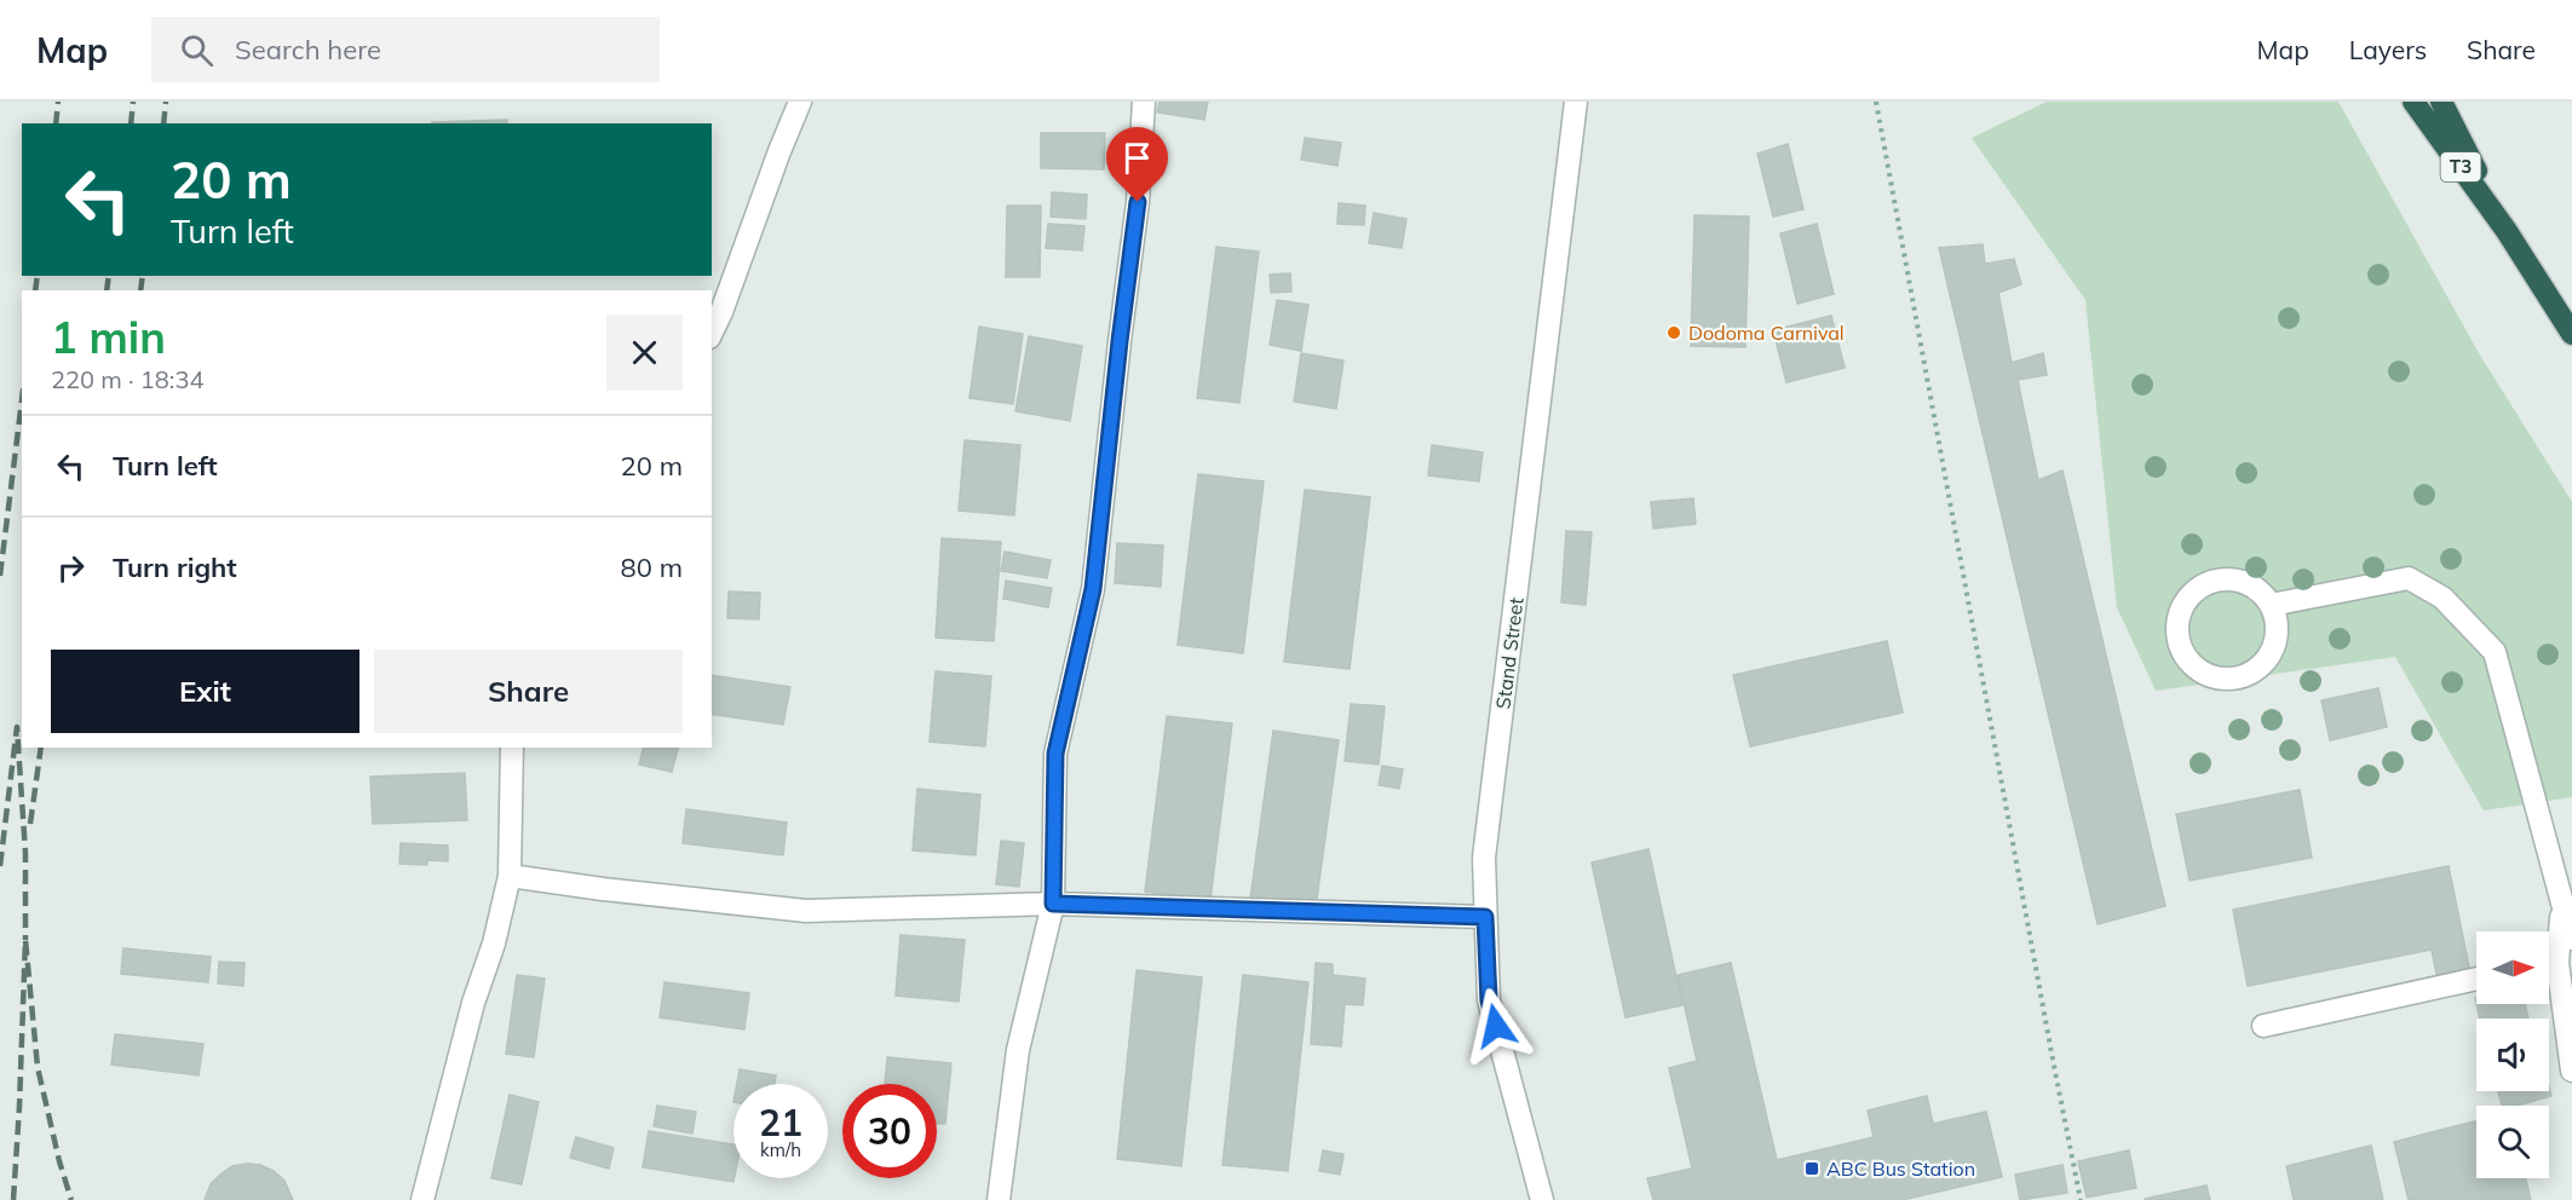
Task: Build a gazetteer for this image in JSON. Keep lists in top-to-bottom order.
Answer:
{
  "streets": {
    "highway": ["T3"],
    "street": ["Stand Street"]
  },
  "places": {
    "other": ["Dodoma Carnival"],
    "transit": ["ABC Bus Station"]
  },
  "north": "right",
  "page": {
    "header": "Map",
    "search": "Search here",
    "nav": ["Map", "Layers", "Share"],
    "turn": ["20 m", "Turn left"],
    "heading": ["1 min", "220 m · 18:34"],
    "list": [
      {
        "name": "Turn left",
        "value": "20 m"
      },
      {
        "name": "Turn right",
        "value": "80 m"
      }
    ],
    "buttons": ["Exit", "Share"],
    "speed": "21 km/h",
    "limit": "30"
  }
}
